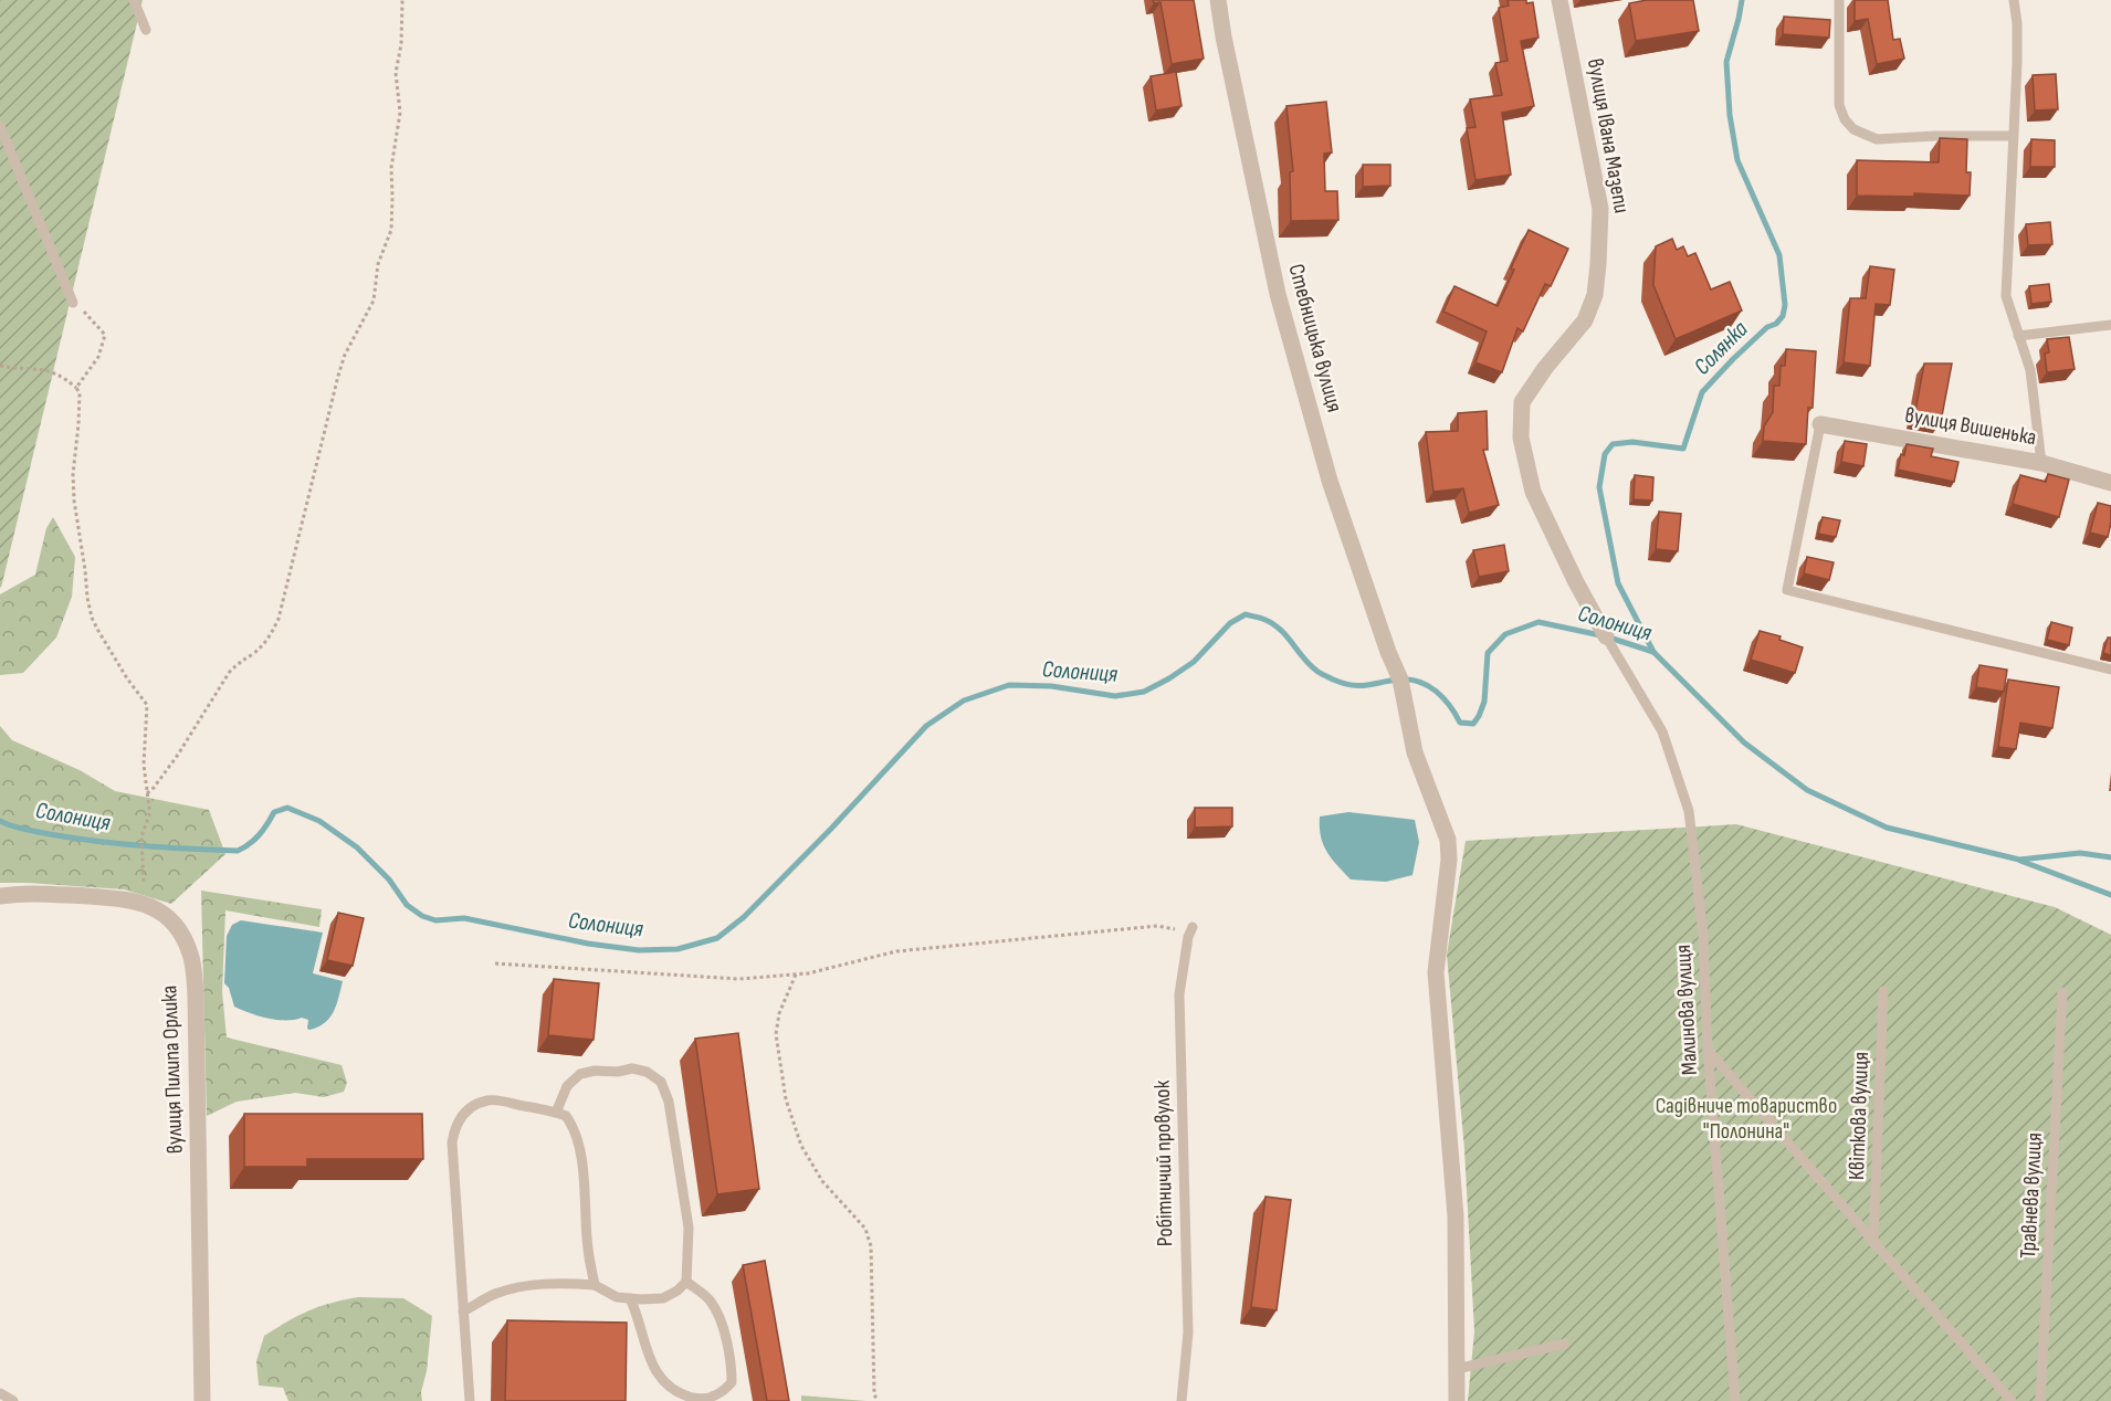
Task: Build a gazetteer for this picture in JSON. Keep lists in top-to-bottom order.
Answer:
{
  "streets": {
    "street": [
      "вулиця Івана Мазепи",
      "Стебницька вулиця",
      "вулиця Вишенька",
      "вулиця Пилипа Орлика"
    ],
    "lane": [
      "Малинова вулиця",
      "Квіткова вулиця",
      "Робітничий провулок",
      "Травнева вулиця"
    ]
  },
  "crossings": [
    ["вулиця Івана Мазепи", "Малинова вулиця"]
  ],
  "water": ["Солянка", "Солониця"],
  "parks": ["Садівниче товариство \"Полонина\""]
}
